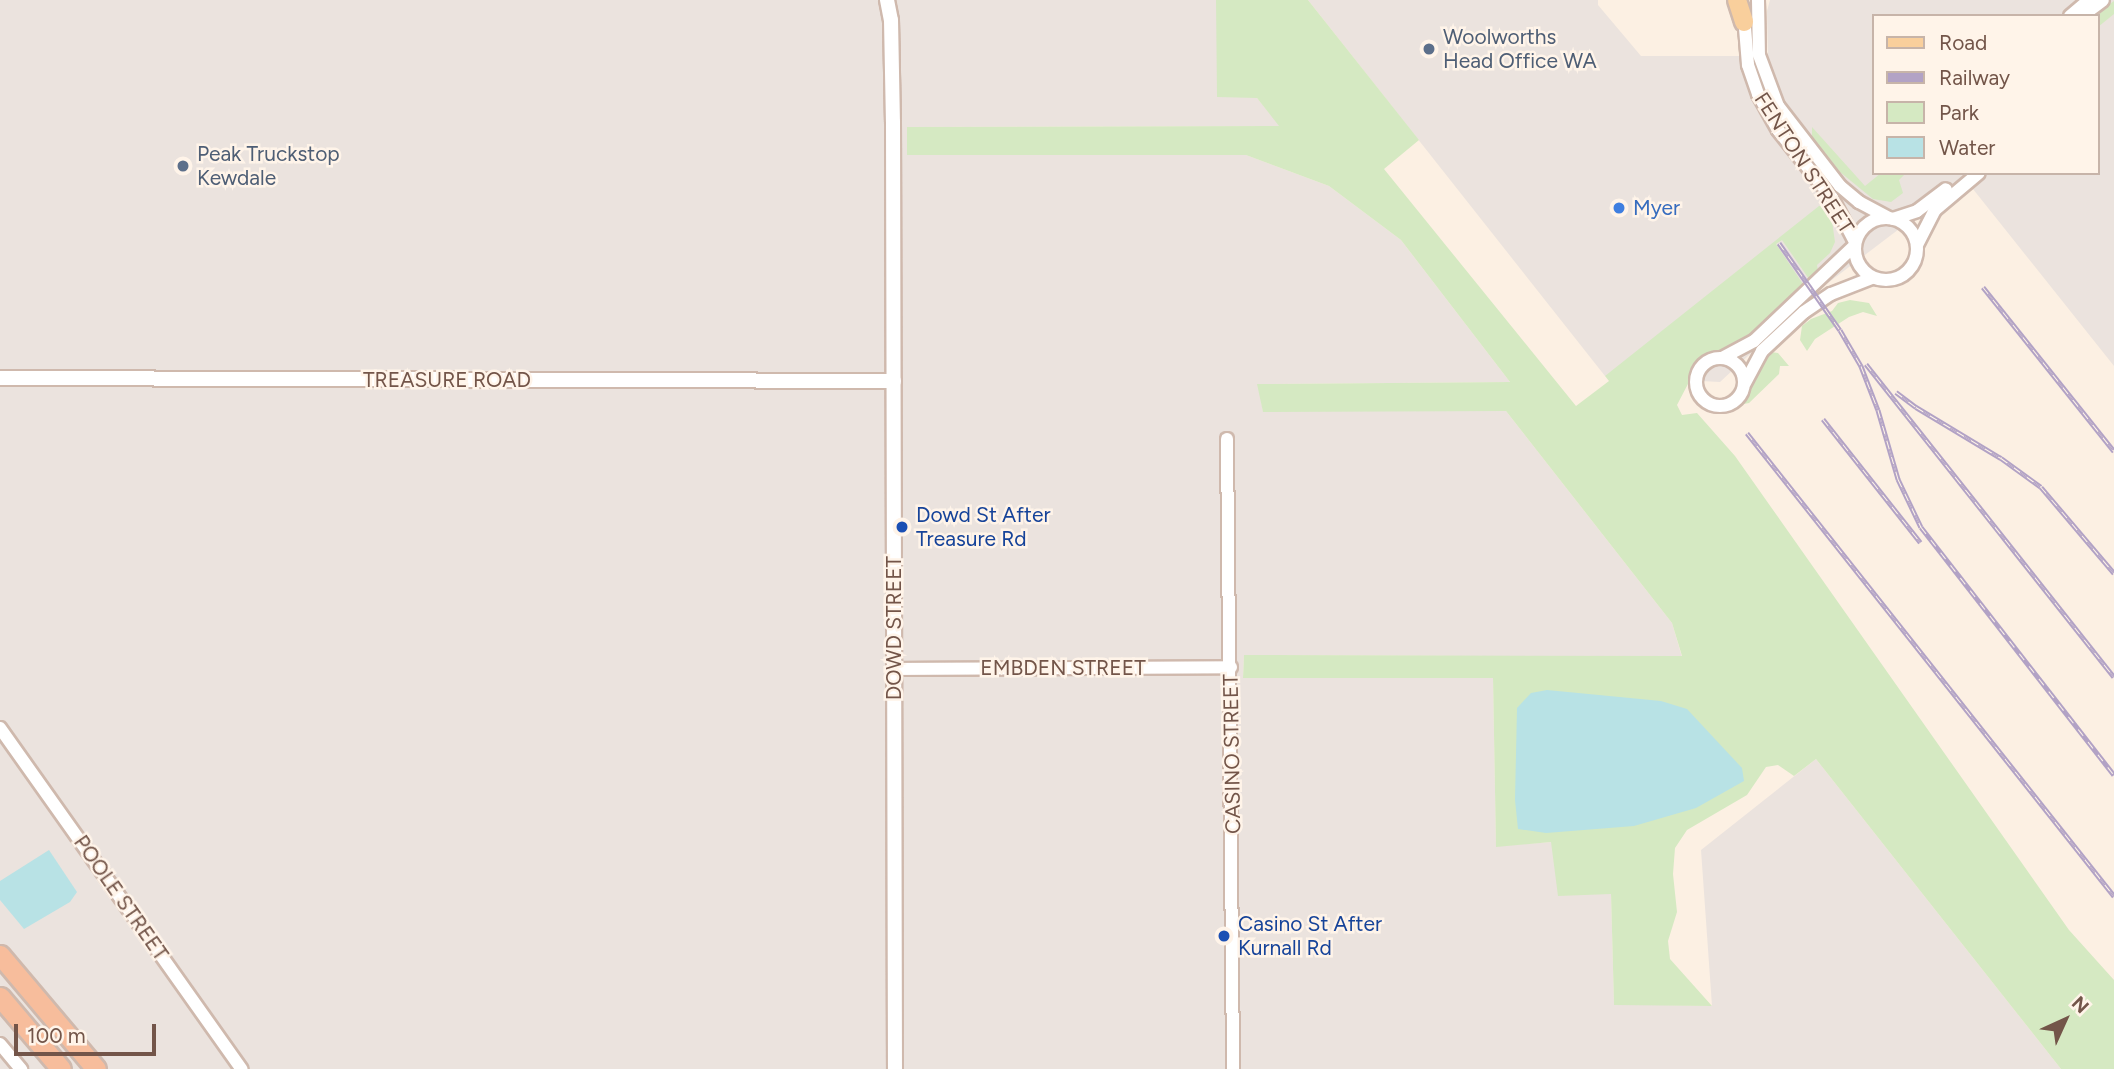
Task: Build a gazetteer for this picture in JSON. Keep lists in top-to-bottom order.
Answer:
{
  "streets": {
    "street": [
      "FENTON STREET",
      "TREASURE ROAD",
      "DOWD STREET",
      "EMBDEN STREET",
      "CASINO STREET",
      "POOLE STREET"
    ]
  },
  "crossings": [
    ["TREASURE ROAD", "DOWD STREET"],
    ["DOWD STREET", "EMBDEN STREET"],
    ["EMBDEN STREET", "CASINO STREET"]
  ],
  "places": [
    "Woolworths Head Office WA",
    "Peak Truckstop Kewdale",
    "Myer",
    "Dowd St After Treasure Rd",
    "Casino St After Kurnall Rd"
  ],
  "legend": [
    "Road",
    "Railway",
    "Park",
    "Water"
  ],
  "scale_bar": "100 m",
  "north": "top right"
}
